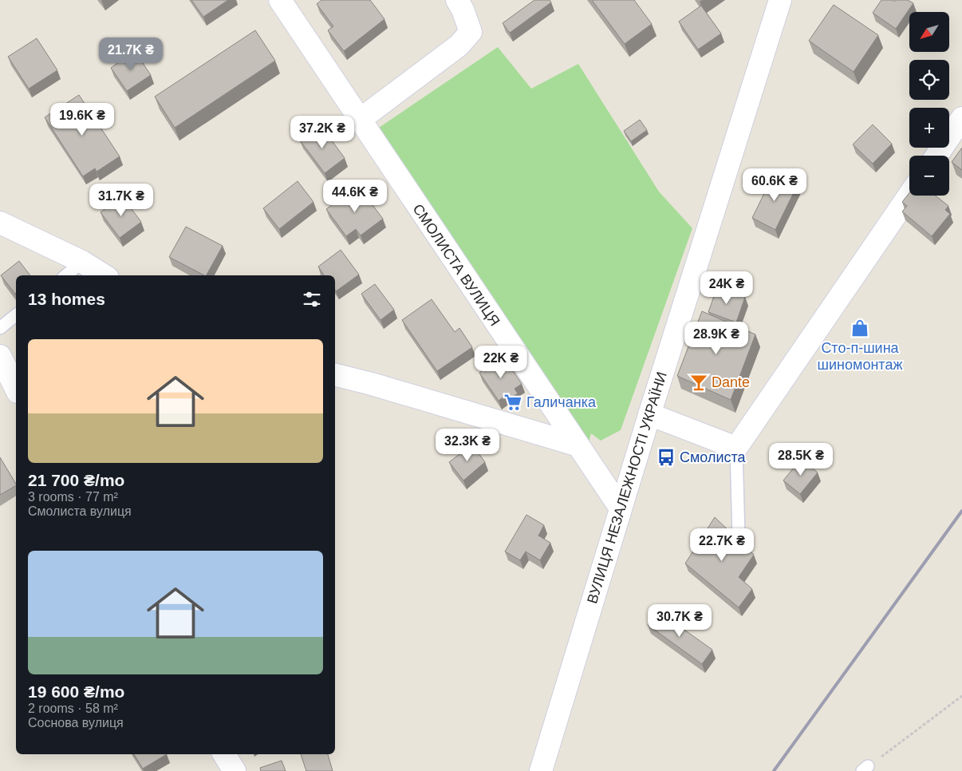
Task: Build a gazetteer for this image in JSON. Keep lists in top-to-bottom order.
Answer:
{
  "streets": {
    "street": ["СМОЛИСТА ВУЛИЦЯ", "ВУЛИЦЯ НЕЗАЛЕЖНОСТІ УКРАЇНИ"]
  },
  "crossings": [
    ["СМОЛИСТА ВУЛИЦЯ", "ВУЛИЦЯ НЕЗАЛЕЖНОСТІ УКРАЇНИ"]
  ],
  "places": {
    "shop": ["Сто-п-шина шиномонтаж"],
    "bar": ["Dante"],
    "supermarket": ["Галичанка"],
    "bus stop": ["Смолиста"]
  },
  "north": "bottom left",
  "page": {
    "map_buttons": ["+", "−"],
    "price": [
      "21.7K ₴",
      "19.6K ₴",
      "37.2K ₴",
      "60.6K ₴",
      "44.6K ₴",
      "31.7K ₴",
      "24K ₴",
      "28.9K ₴",
      "22K ₴",
      "32.3K ₴",
      "28.5K ₴",
      "22.7K ₴",
      "30.7K ₴"
    ],
    "heading": "13 homes",
    "list": [
      {
        "name": "21 700 ₴/mo",
        "note": "3 rooms · 77 m² · Смолиста вулиця"
      },
      {
        "name": "19 600 ₴/mo",
        "note": "2 rooms · 58 m² · Соснова вулиця"
      }
    ]
  }
}
